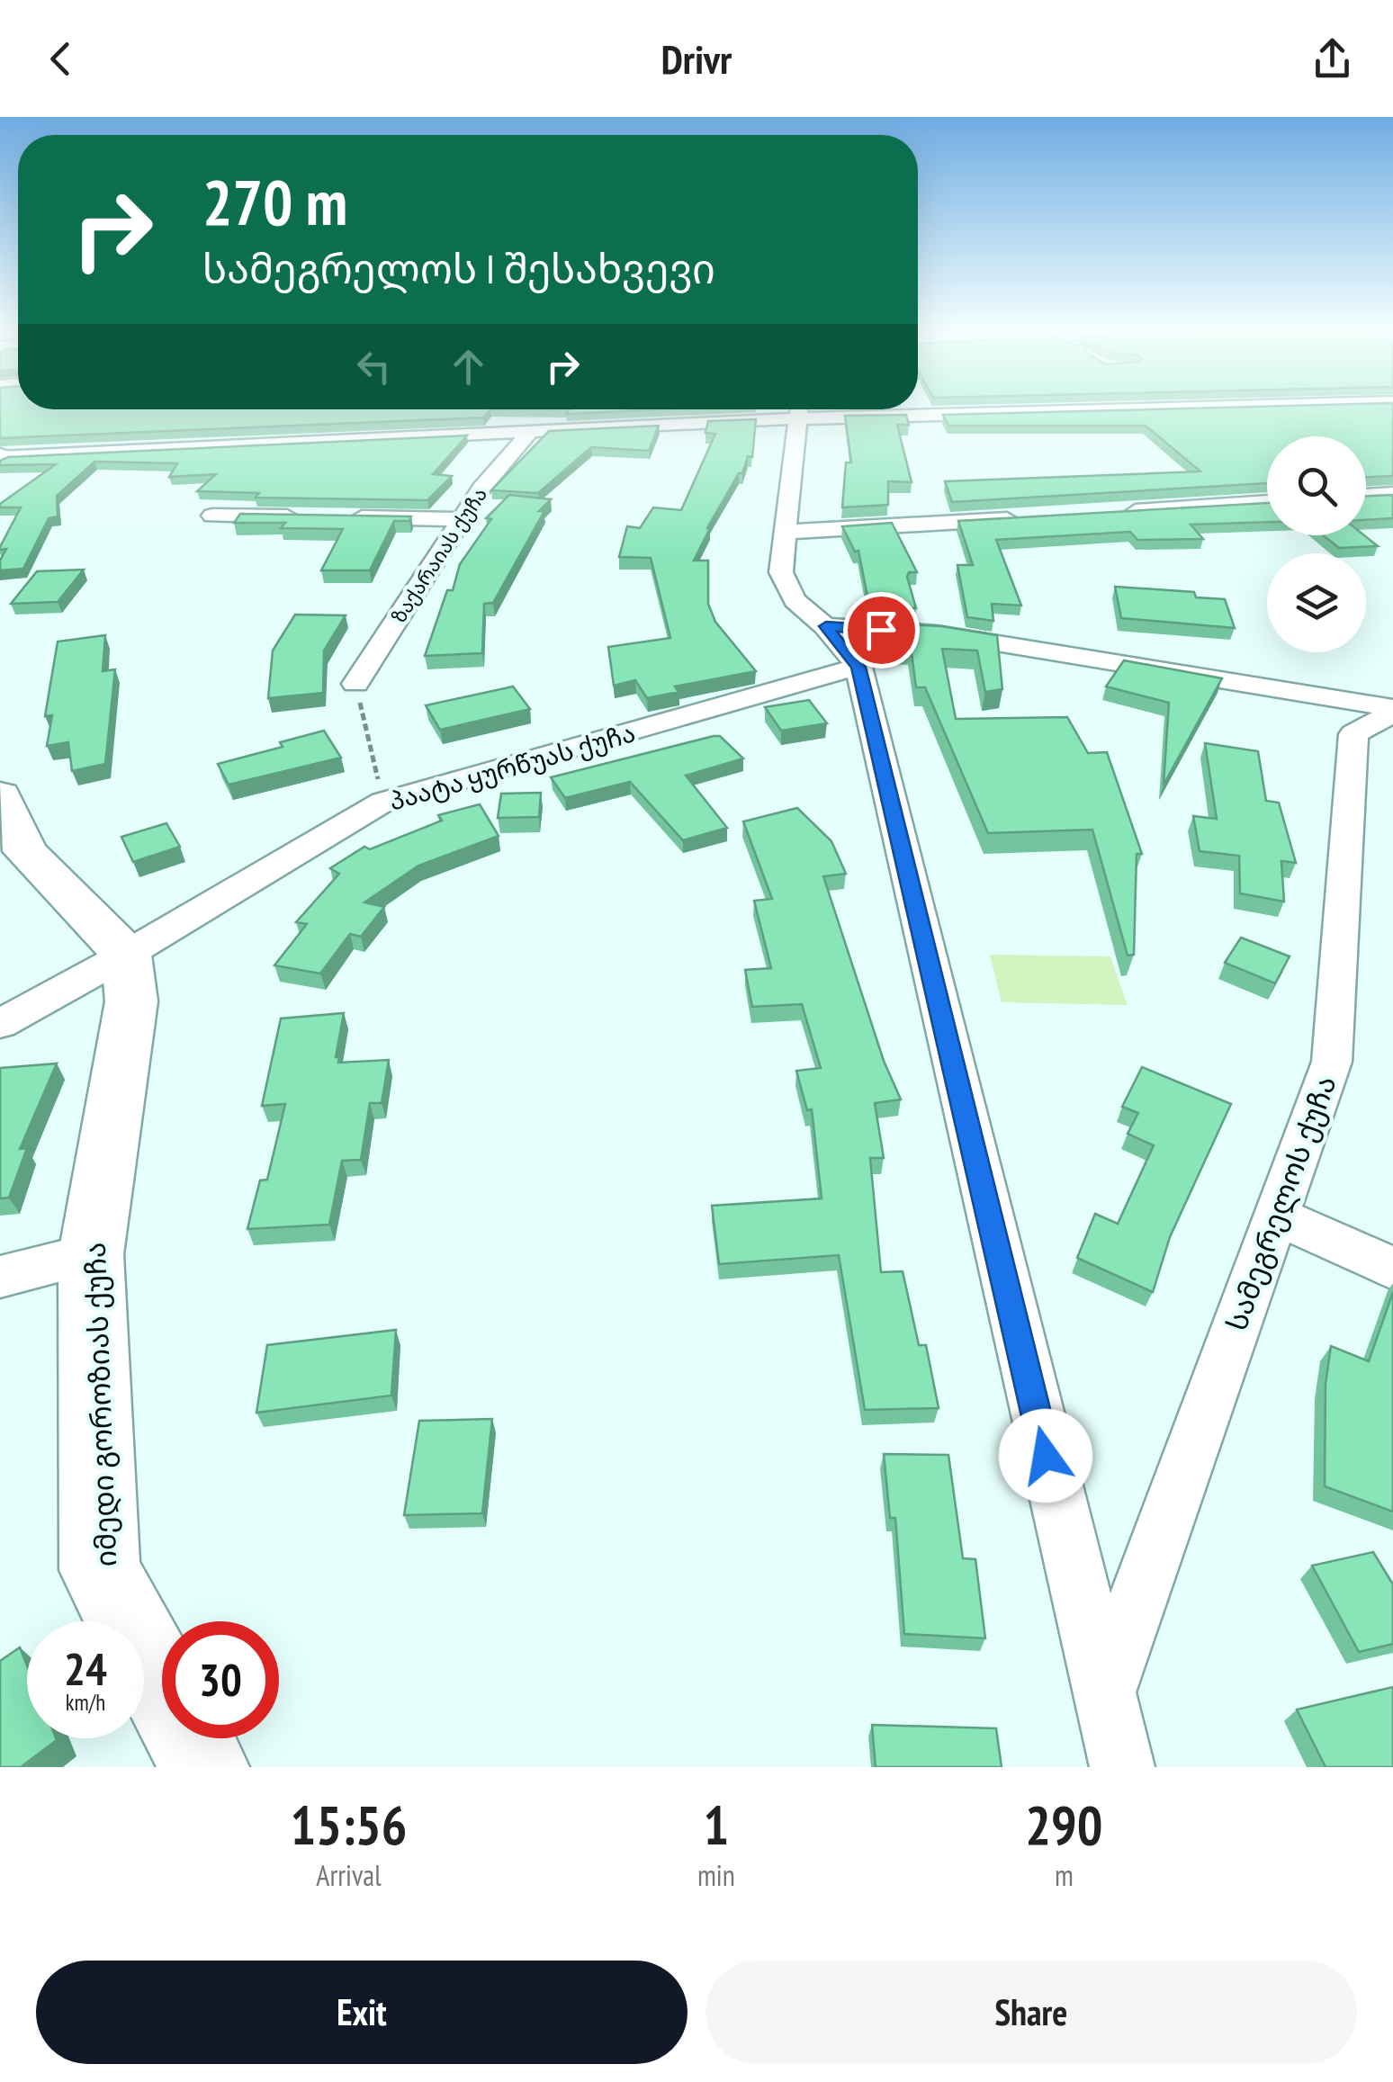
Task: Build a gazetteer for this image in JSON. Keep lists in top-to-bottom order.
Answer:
{
  "streets": {
    "street": [
      "ზაქარაიას ქუჩა",
      "პაატა ყურწუას ქუჩა",
      "სამეგრელოს ქუჩა",
      "იმედი გოროზიას ქუჩა"
    ]
  },
  "crossings": [
    ["პაატა ყურწუას ქუჩა", "იმედი გოროზიას ქუჩა"]
  ],
  "page": {
    "header": "Drivr",
    "turn": ["270 m", "სამეგრელოს I შესახვევი"],
    "speed": "24 km/h",
    "limit": "30",
    "eta": [
      "15:56",
      "Arrival",
      "1",
      "min",
      "290",
      "m"
    ],
    "buttons": ["Exit", "Share"]
  }
}
